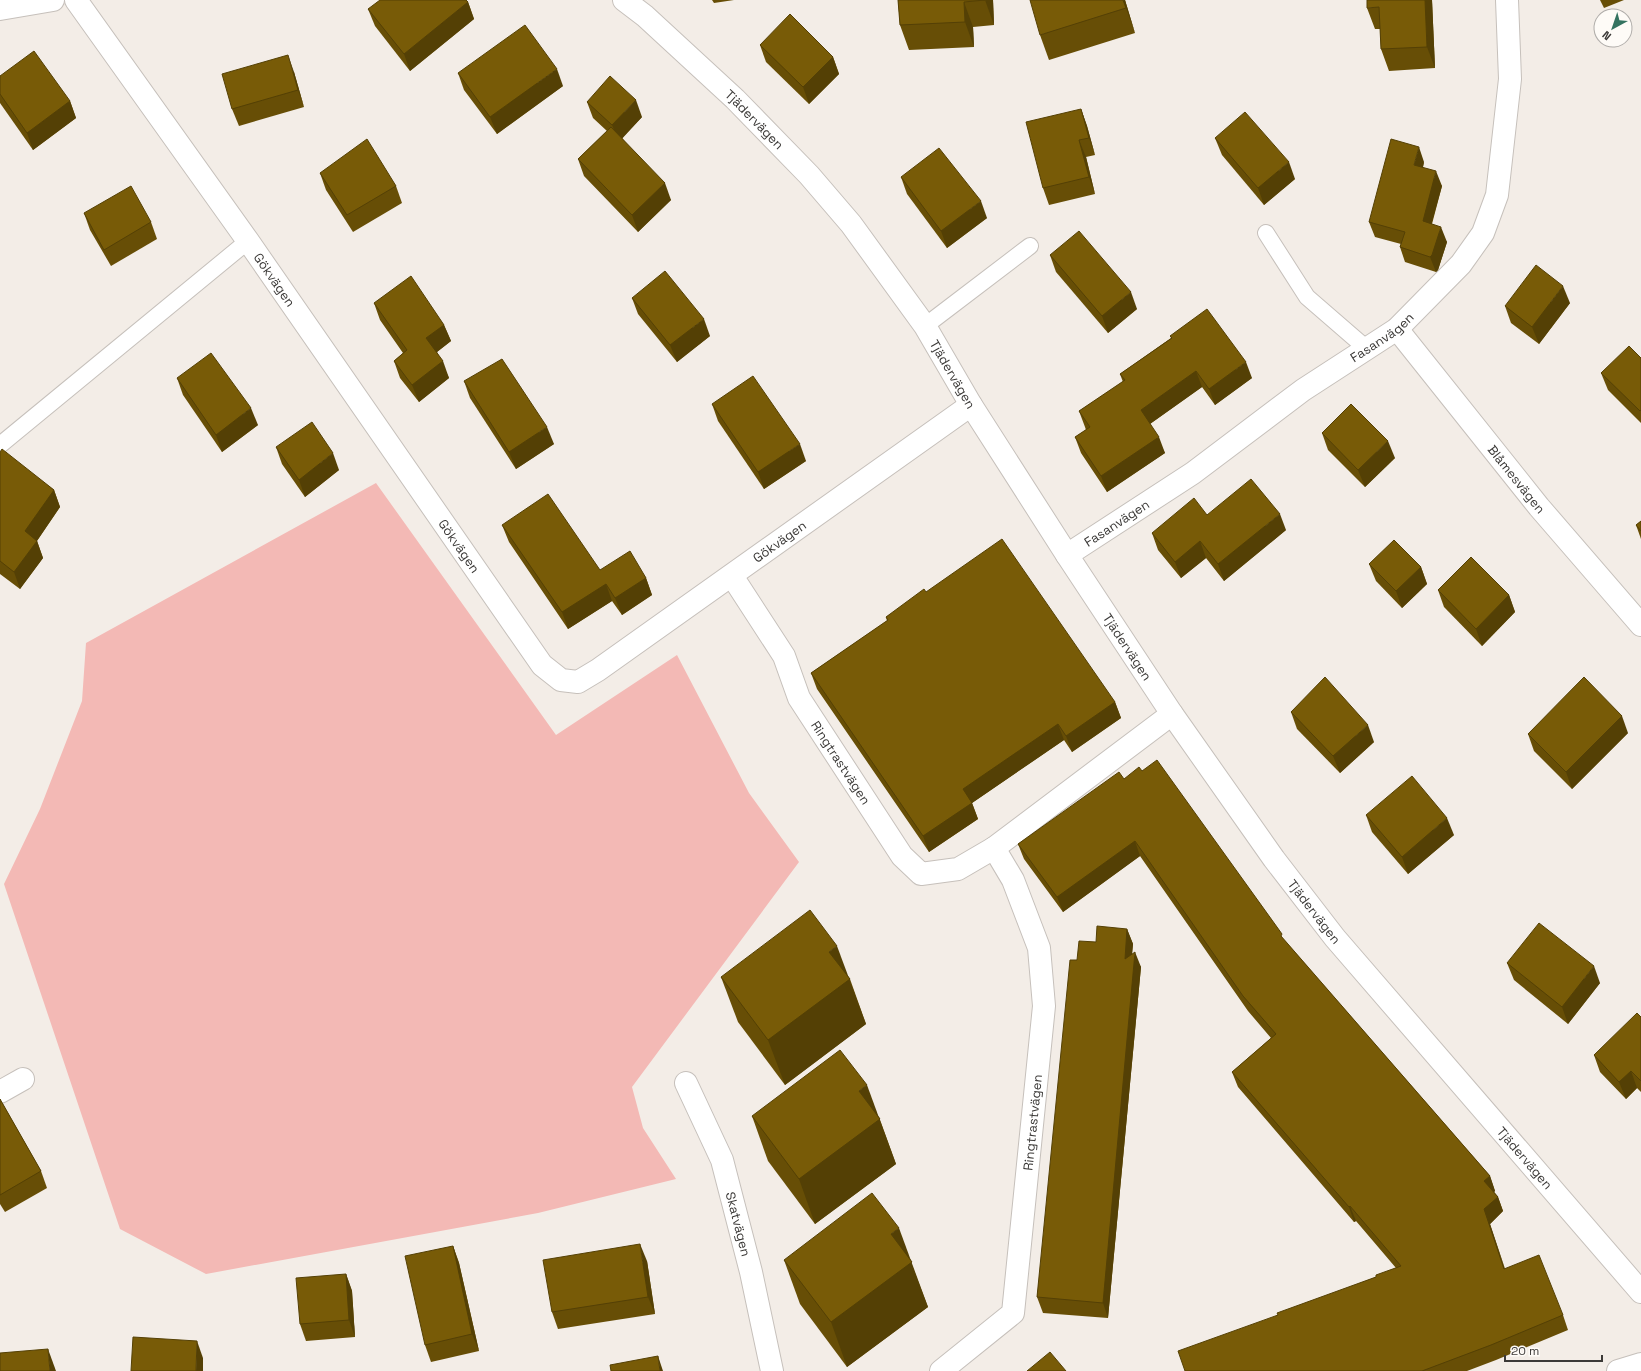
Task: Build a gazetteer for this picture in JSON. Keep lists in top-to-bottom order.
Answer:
{
  "streets": {
    "street": [
      "Tjädervägen",
      "Gökvägen",
      "Fasanvägen",
      "Blåmesvägen",
      "Ringtrastvägen",
      "Skatvägen"
    ]
  },
  "crossings": [
    ["Tjädervägen", "Gökvägen"],
    ["Tjädervägen", "Fasanvägen"],
    ["Tjädervägen", "Ringtrastvägen"],
    ["Gökvägen", "Ringtrastvägen"],
    ["Fasanvägen", "Blåmesvägen"]
  ],
  "scale_bar": "20 m",
  "north": "bottom left"
}
